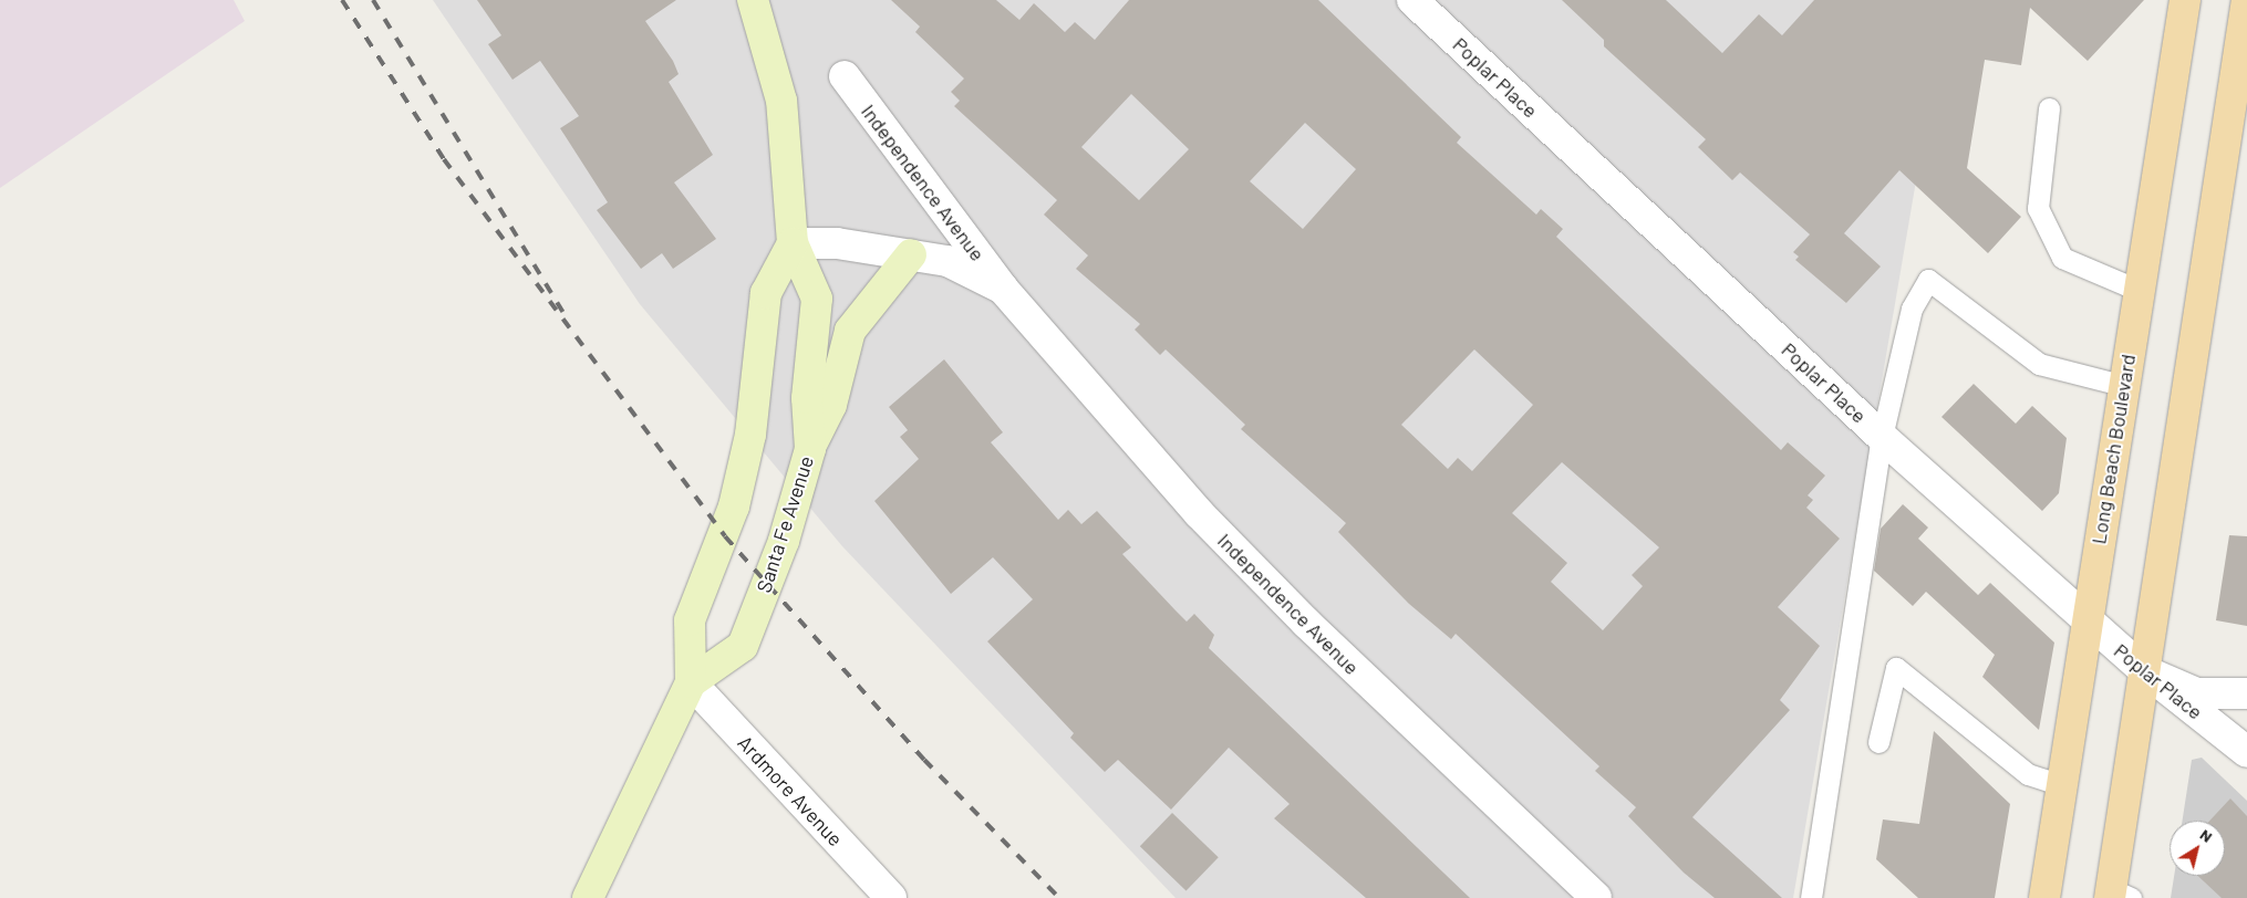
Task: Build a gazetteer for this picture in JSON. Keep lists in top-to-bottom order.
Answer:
{
  "streets": {
    "main road": ["Long Beach Boulevard", "Santa Fe Avenue"],
    "street": ["Poplar Place", "Independence Avenue", "Ardmore Avenue"]
  },
  "crossings": [
    ["Poplar Place", "Long Beach Boulevard"],
    ["Independence Avenue", "Santa Fe Avenue"],
    ["Santa Fe Avenue", "Ardmore Avenue"]
  ],
  "north": "top right"
}
